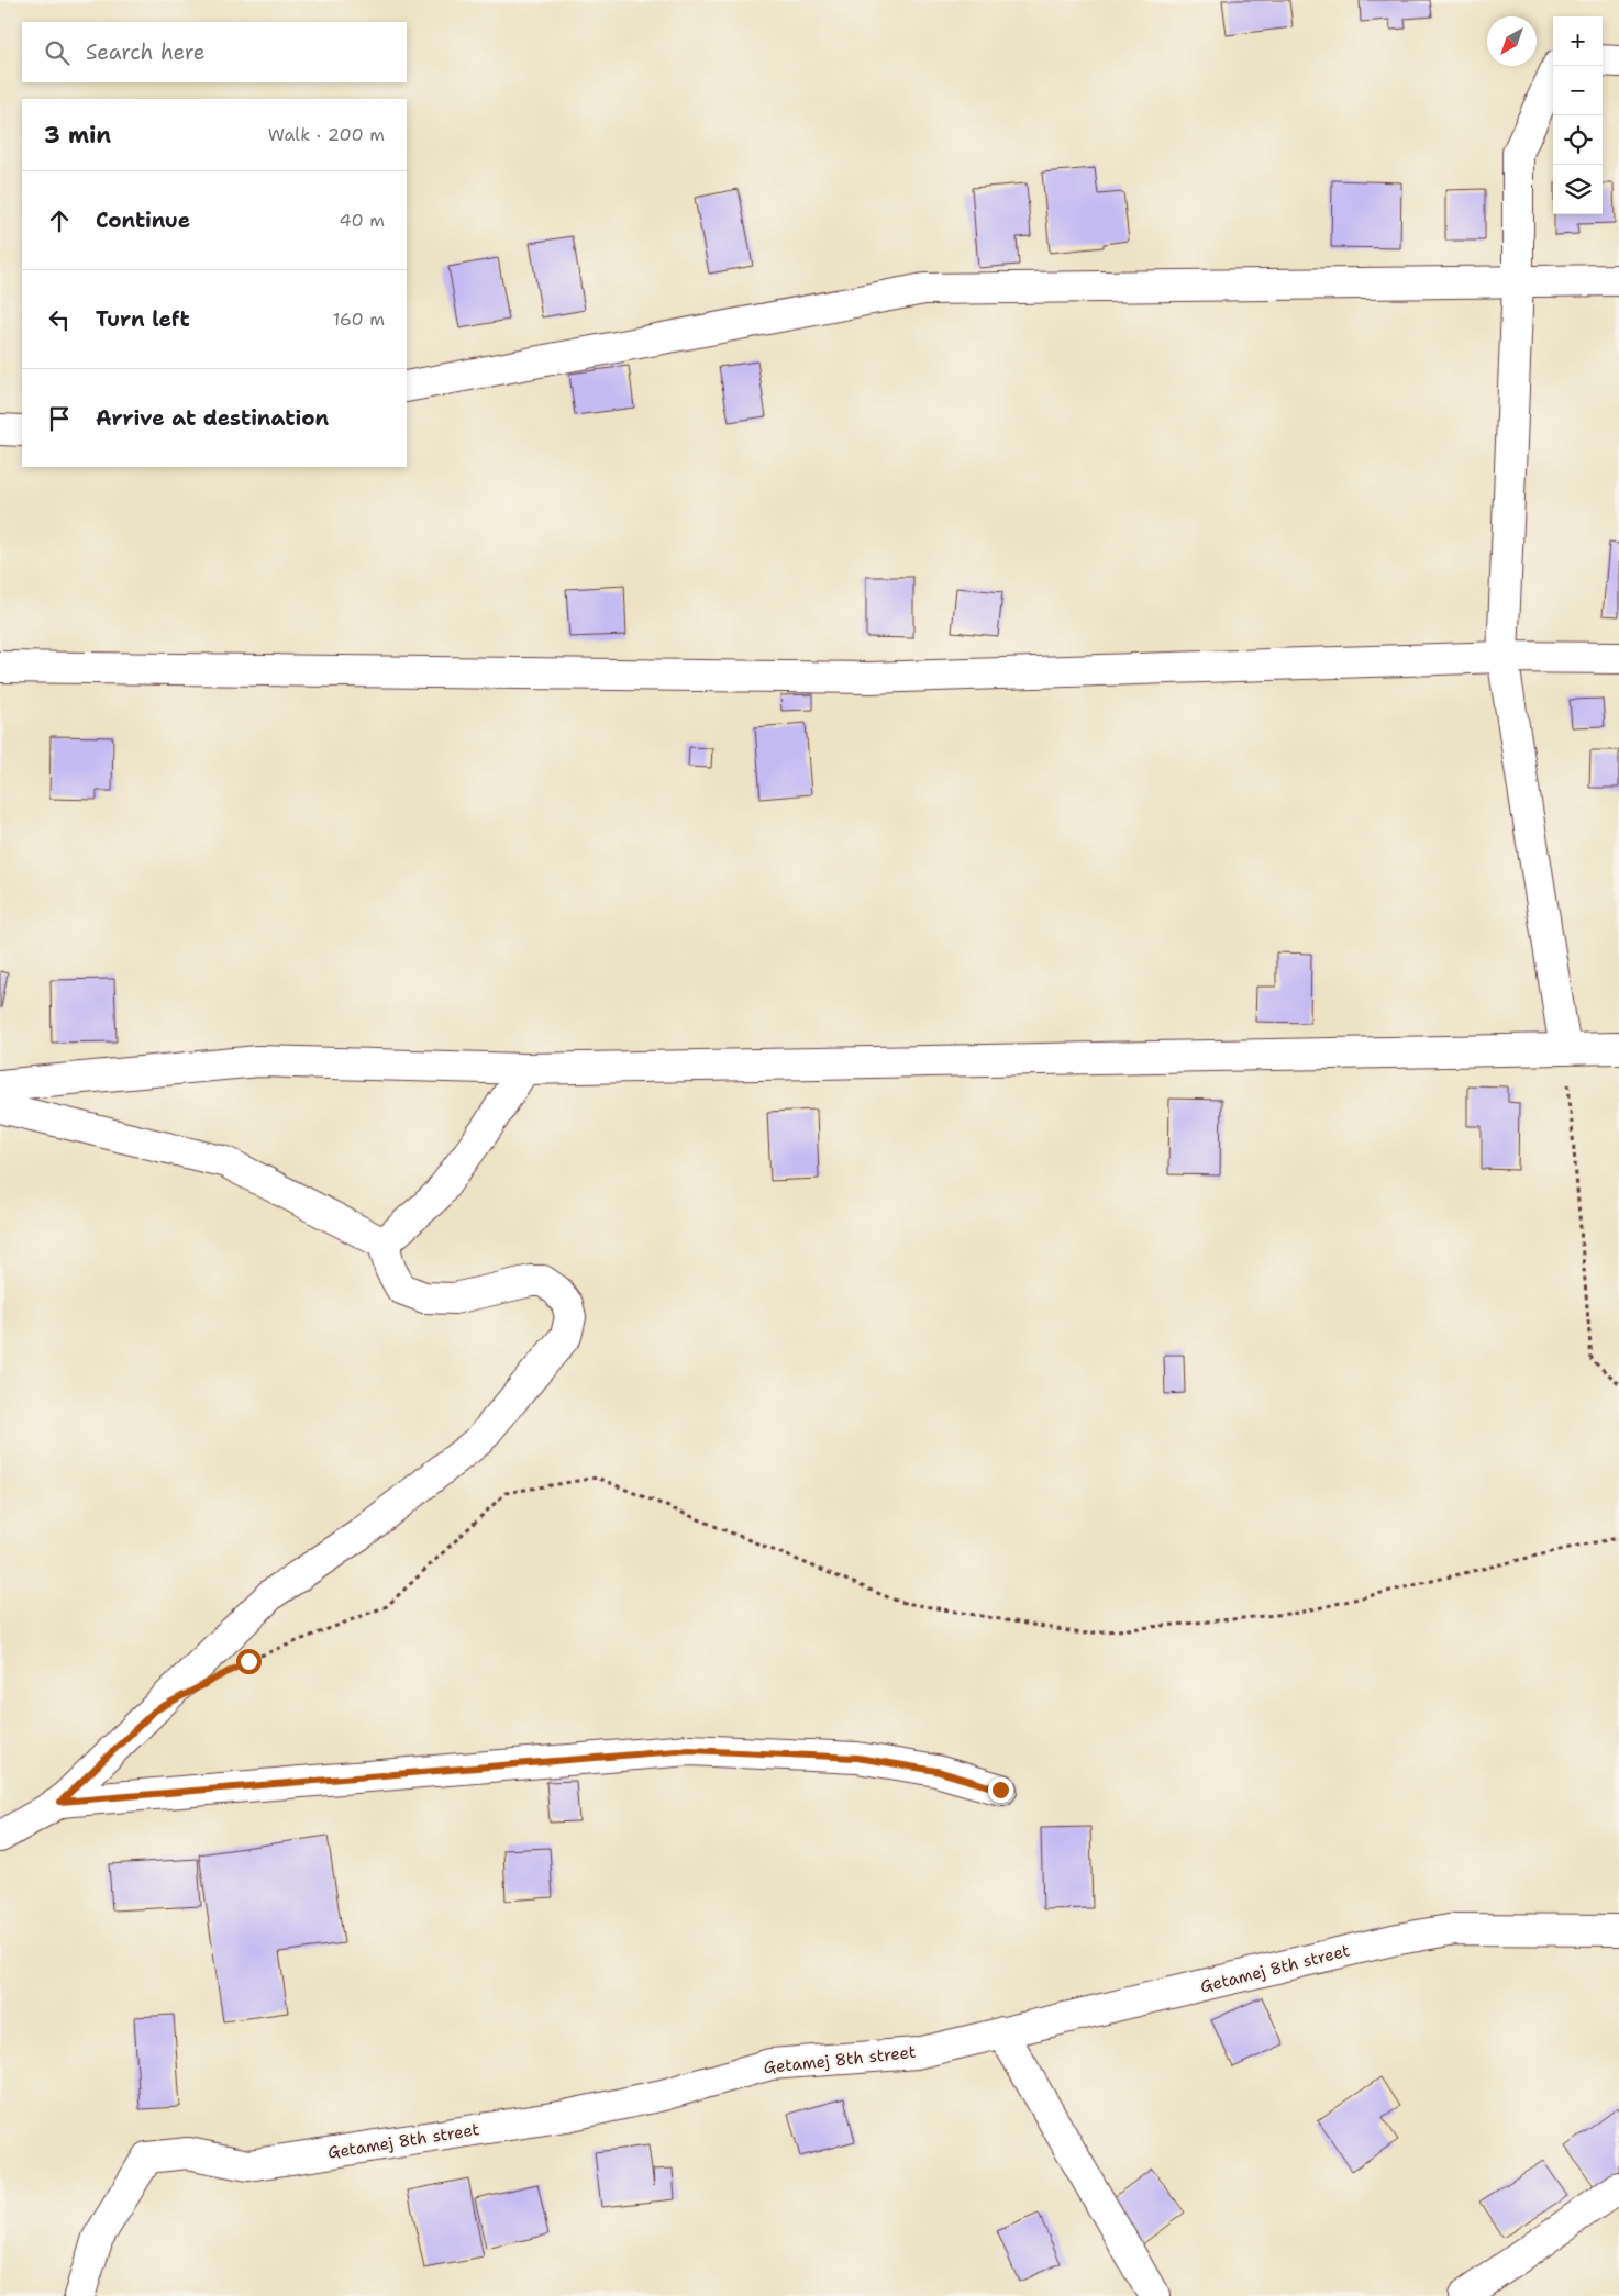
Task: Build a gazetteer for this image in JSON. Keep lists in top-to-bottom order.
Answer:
{
  "streets": {
    "street": ["Getamej 8th street"]
  },
  "north": "bottom left",
  "page": {
    "map_buttons": ["+", "−"],
    "search": "Search here",
    "heading": ["3 min", "Walk · 200 m"],
    "list": [
      ["Continue", "40 m"],
      ["Turn left", "160 m"],
      "Arrive at destination"
    ]
  }
}
